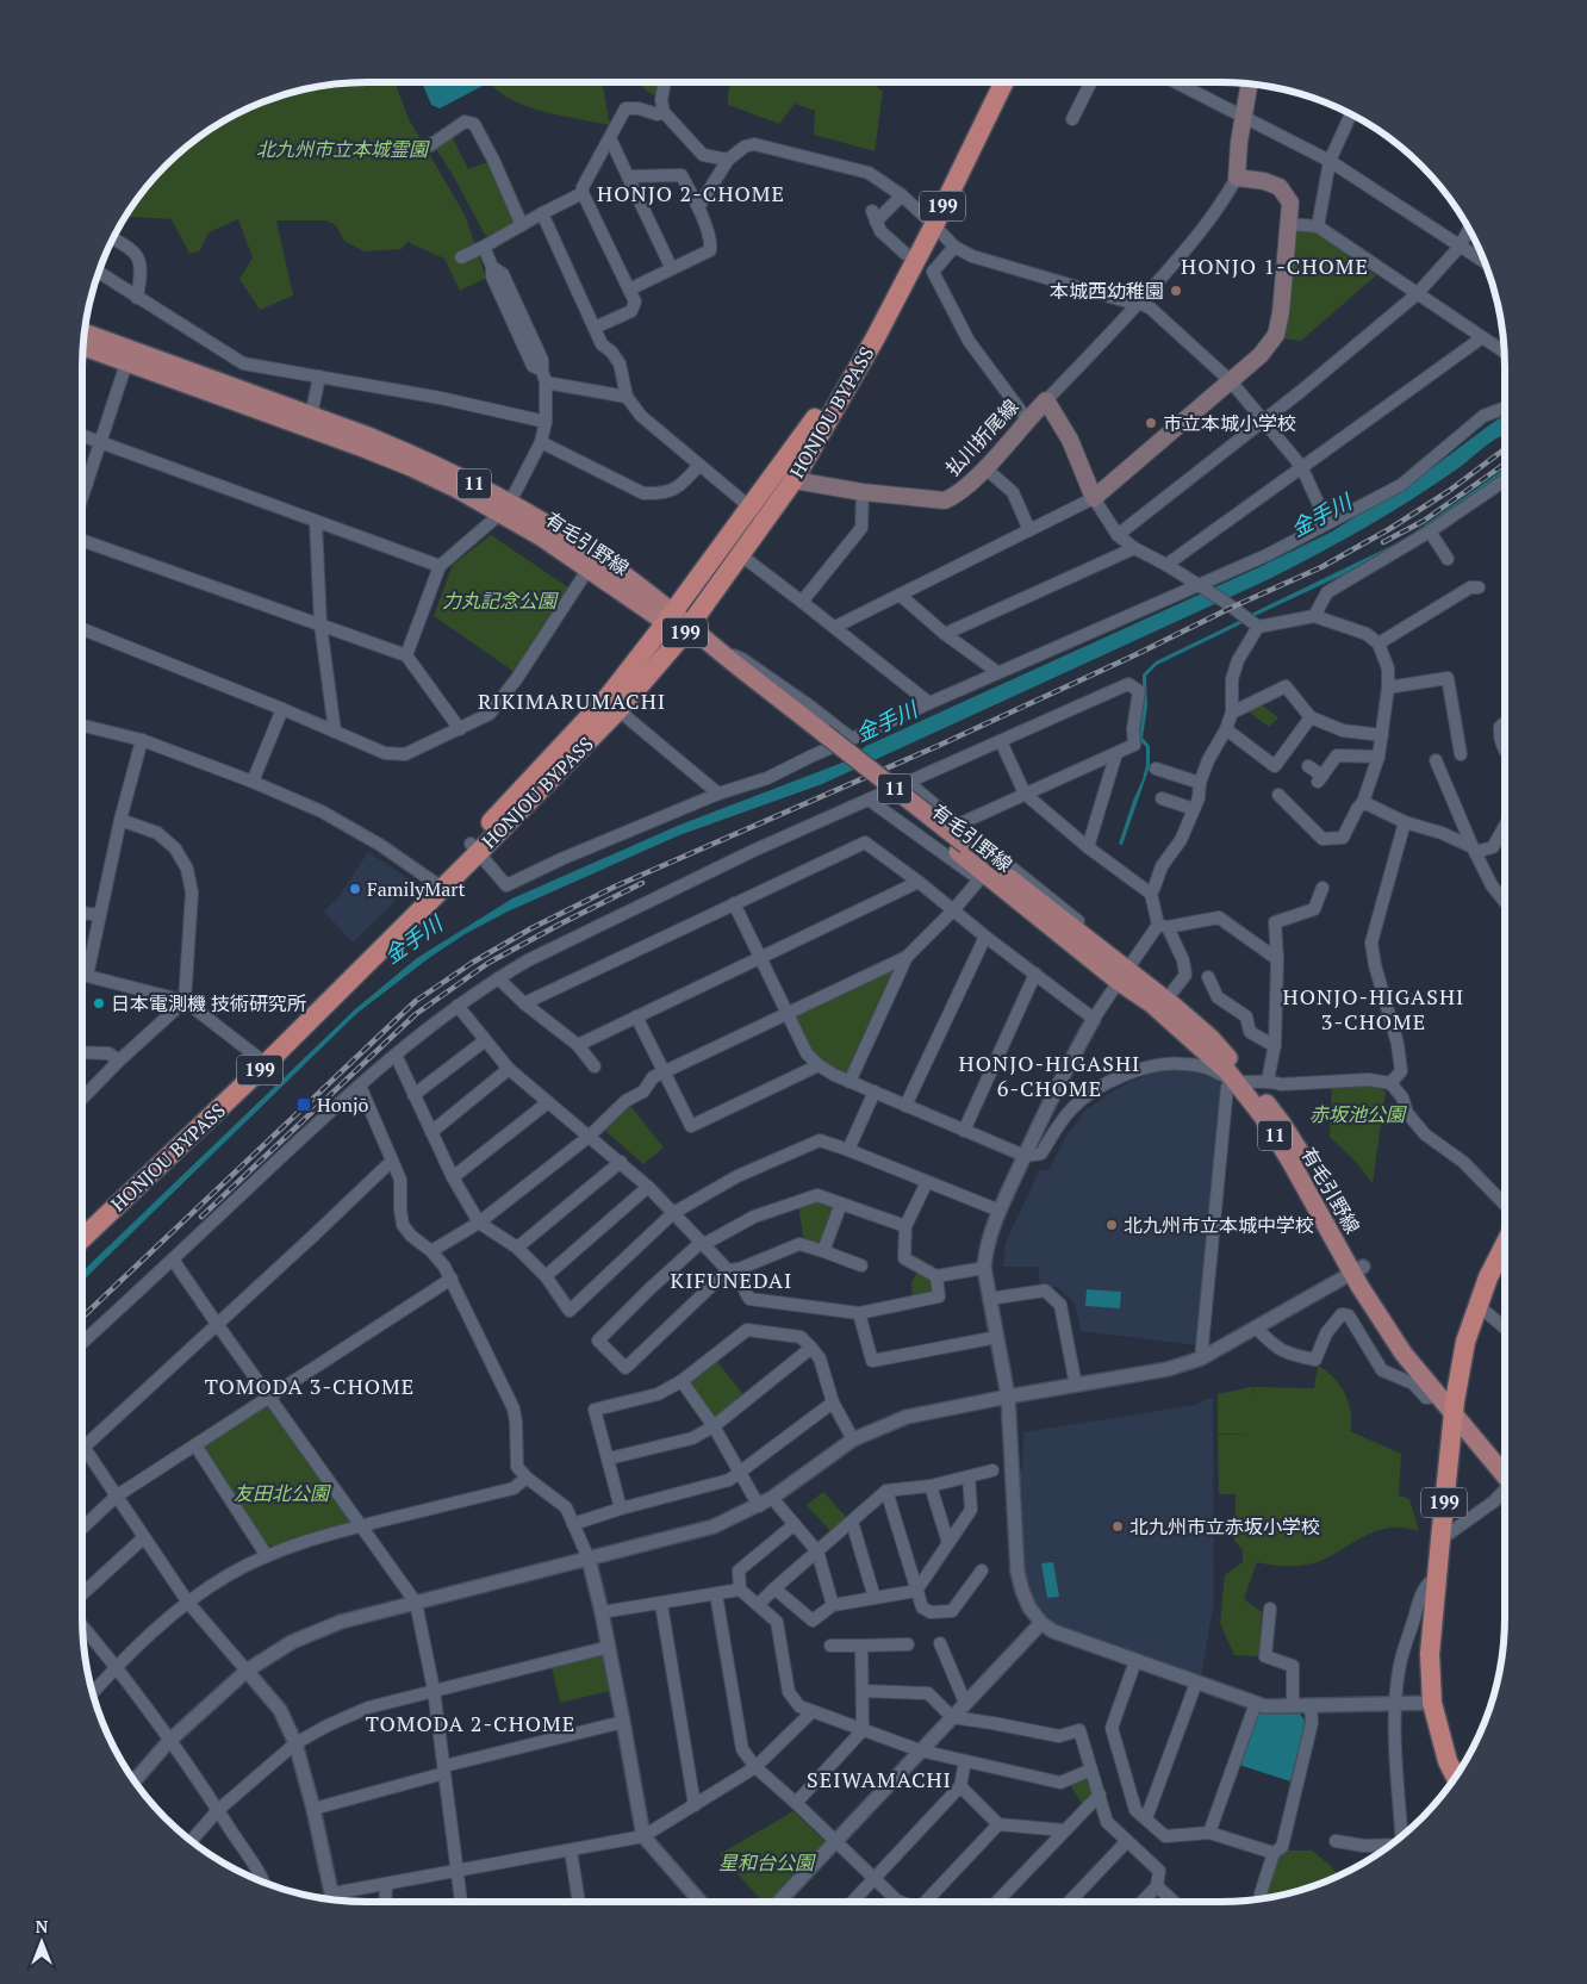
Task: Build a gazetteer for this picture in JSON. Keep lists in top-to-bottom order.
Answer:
{
  "streets": {
    "highway": ["199", "HONJOU BYPASS"],
    "main road": ["払川折尾線", "11", "有毛引野線"]
  },
  "crossings": [
    ["199", "有毛引野線"],
    ["HONJOU BYPASS", "払川折尾線"],
    ["HONJOU BYPASS", "有毛引野線"]
  ],
  "districts": [
    "HONJO 2-CHOME",
    "HONJO 1-CHOME",
    "RIKIMARUMACHI",
    "HONJO-HIGASHI 3-CHOME",
    "HONJO-HIGASHI 6-CHOME",
    "KIFUNEDAI",
    "TOMODA 3-CHOME",
    "TOMODA 2-CHOME",
    "SEIWAMACHI"
  ],
  "water": ["金手川"],
  "parks": [
    "北九州市立本城霊園",
    "力丸記念公園",
    "赤坂池公園",
    "友田北公園",
    "星和台公園"
  ],
  "places": {
    "other": [
      "本城西幼稚園",
      "市立本城小学校",
      "FamilyMart",
      "日本電測機 技術研究所",
      "北九州市立本城中学校",
      "北九州市立赤坂小学校"
    ],
    "transit": ["Honjō"]
  },
  "north": "top"
}
